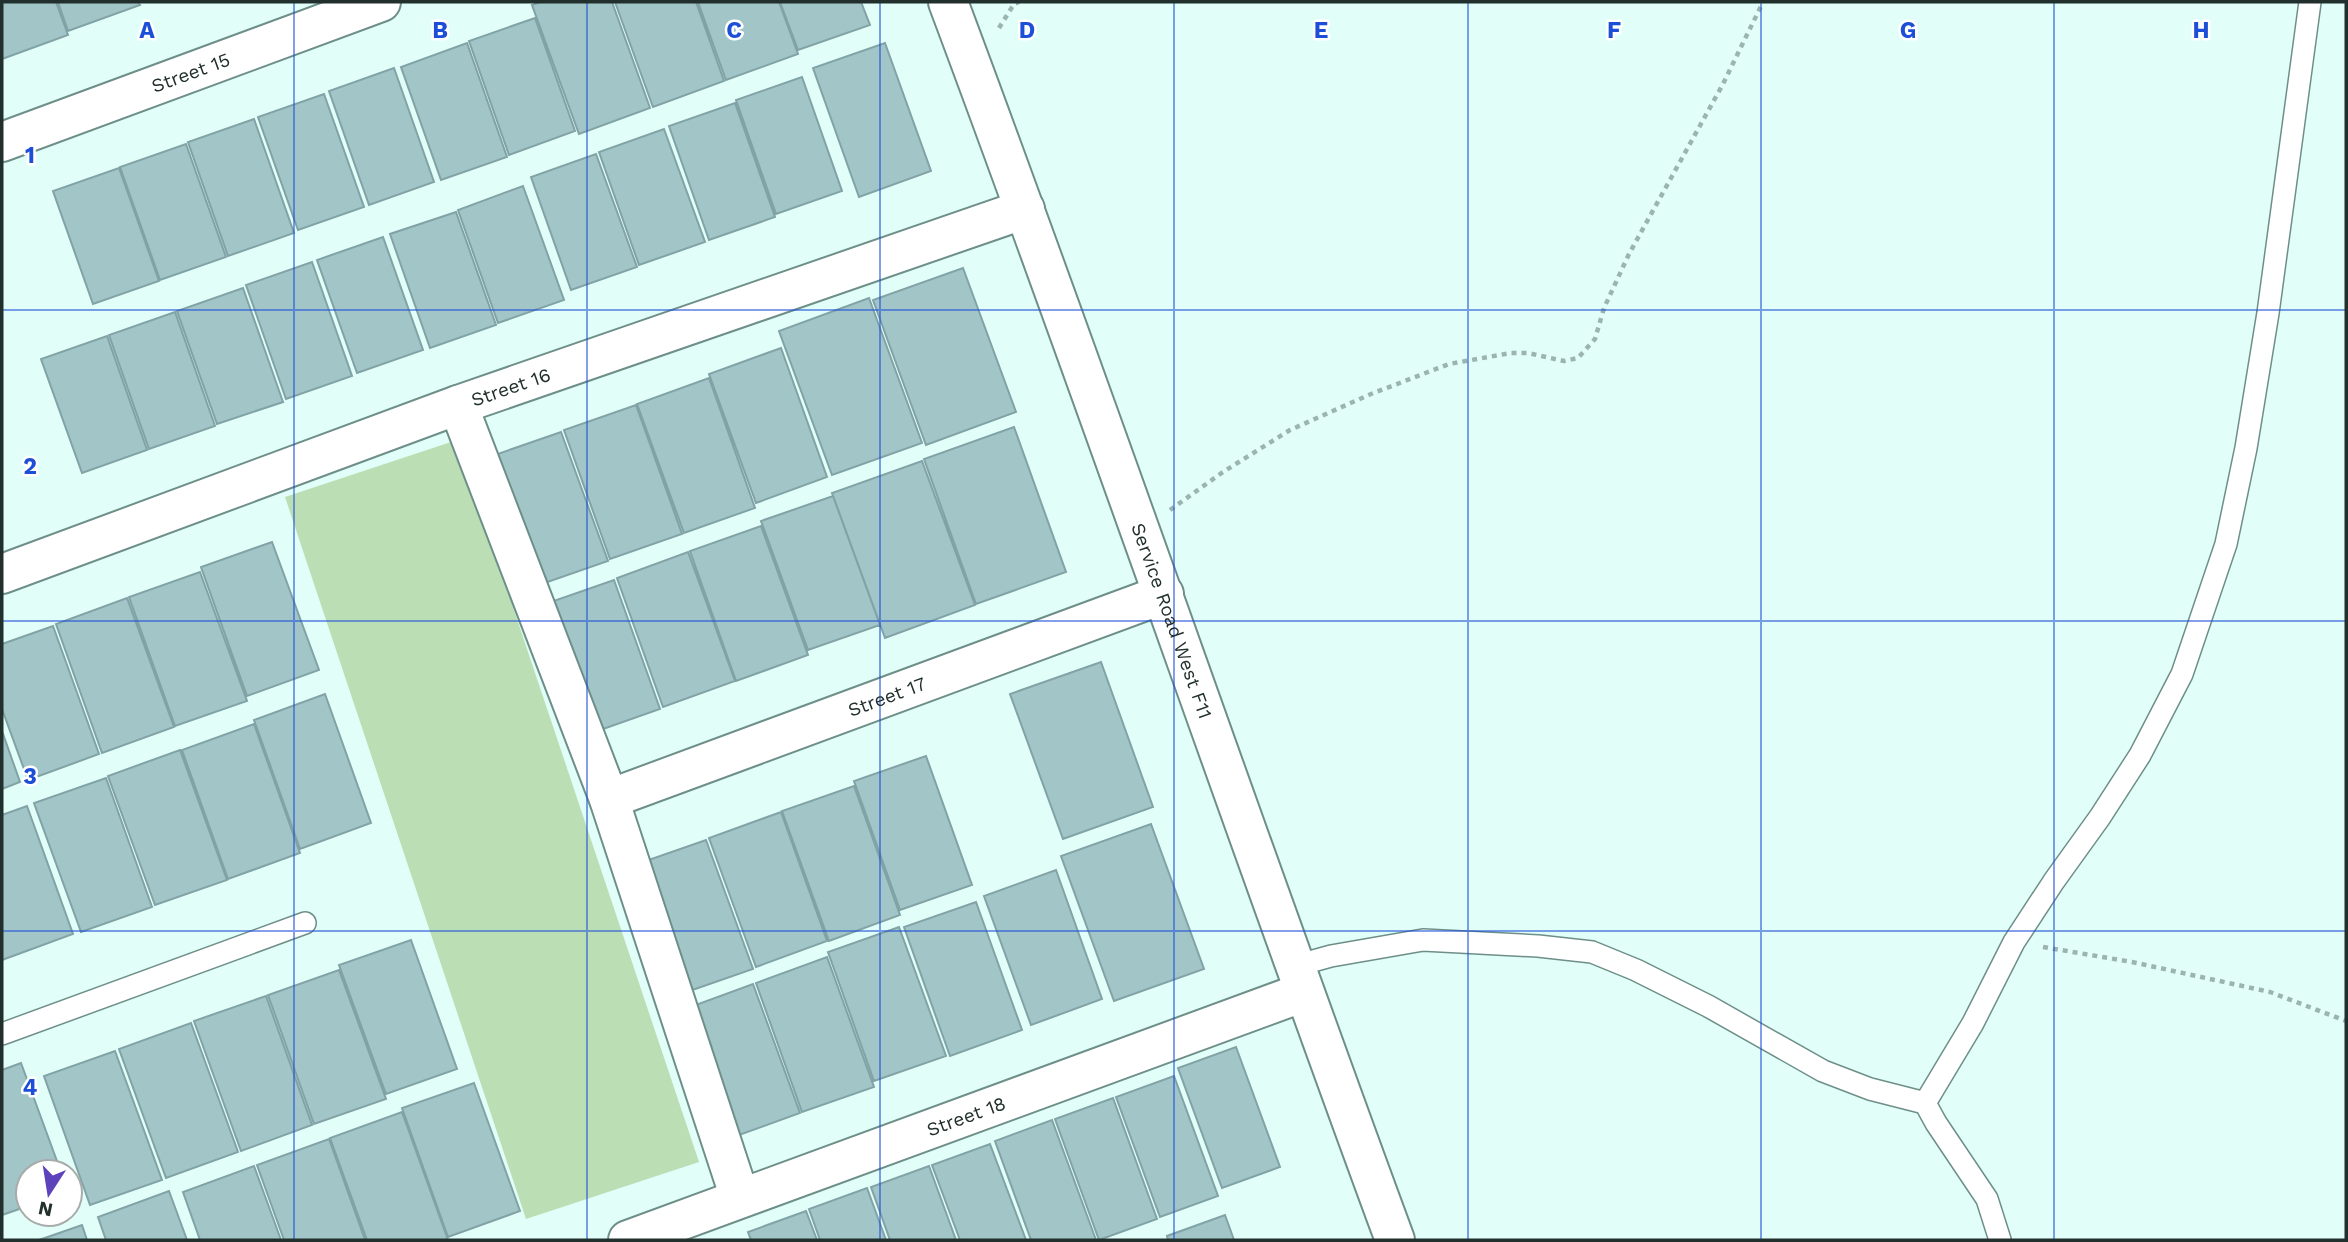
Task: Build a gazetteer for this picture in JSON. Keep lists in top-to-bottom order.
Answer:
{
  "streets": {
    "street": [
      "Street 15",
      "Street 16",
      "Service Road West F11",
      "Street 17",
      "Street 18"
    ]
  },
  "crossings": [
    ["Street 16", "Service Road West F11"],
    ["Service Road West F11", "Street 17"],
    ["Service Road West F11", "Street 18"]
  ],
  "north": "bottom",
  "grid": {
    "columns": [
      "A",
      "B",
      "C",
      "D",
      "E",
      "F",
      "G",
      "H"
    ],
    "rows": [
      "1",
      "2",
      "3",
      "4"
    ]
  }
}
